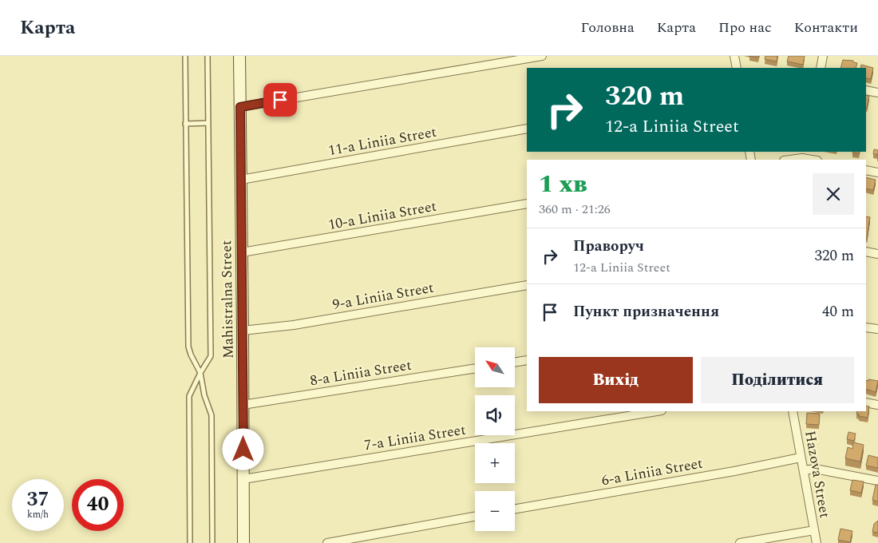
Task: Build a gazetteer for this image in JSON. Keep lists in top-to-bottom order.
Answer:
{
  "streets": {
    "street": [
      "11-a Liniia Street",
      "10-a Liniia Street",
      "9-a Liniia Street",
      "Mahistralna Street",
      "8-a Liniia Street",
      "7-a Liniia Street",
      "6-a Liniia Street",
      "Hazova Street"
    ]
  },
  "crossings": [
    ["11-a Liniia Street", "Mahistralna Street"],
    ["10-a Liniia Street", "Mahistralna Street"],
    ["9-a Liniia Street", "Mahistralna Street"],
    ["Mahistralna Street", "8-a Liniia Street"],
    ["Mahistralna Street", "7-a Liniia Street"],
    ["6-a Liniia Street", "Hazova Street"]
  ],
  "north": "top left",
  "page": {
    "header": "Карта",
    "nav": [
      "Головна",
      "Карта",
      "Про нас",
      "Контакти"
    ],
    "turn": ["320 m", "12-a Liniia Street"],
    "heading": ["1 хв", "360 m · 21:26"],
    "list": [
      {
        "name": "Праворуч",
        "note": "12-a Liniia Street",
        "value": "320 m"
      },
      {
        "name": "Пункт призначення",
        "value": "40 m"
      }
    ],
    "map_buttons": ["+", "−"],
    "buttons": ["Вихід", "Поділитися"],
    "speed": "37 km/h",
    "limit": "40"
  }
}
